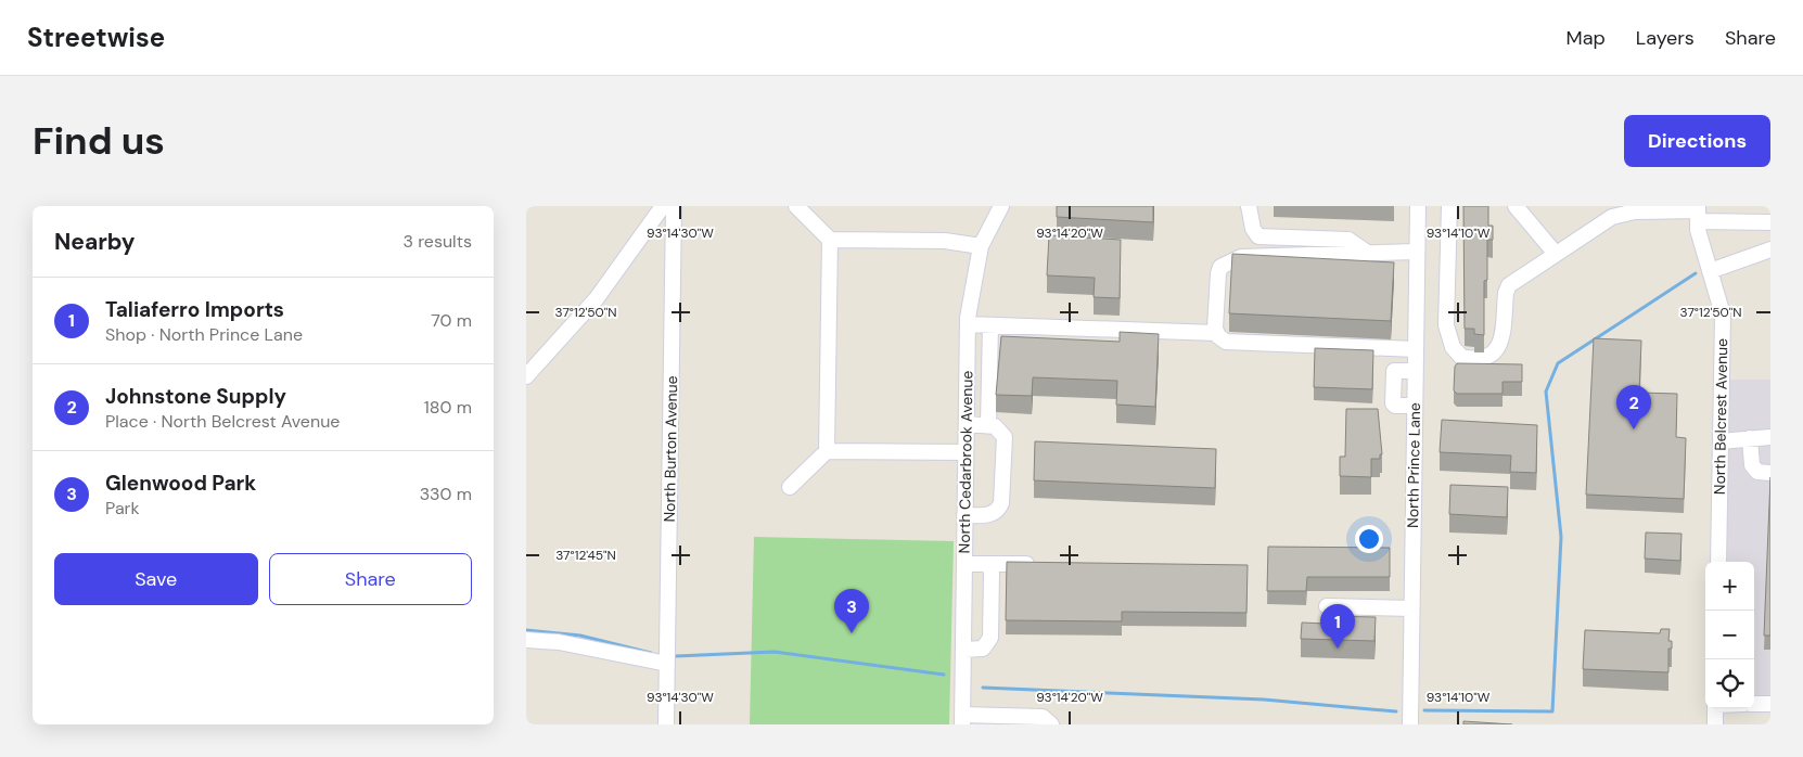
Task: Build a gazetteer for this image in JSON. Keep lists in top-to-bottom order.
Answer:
{
  "streets": {
    "street": [
      "North Belcrest Avenue",
      "North Burton Avenue",
      "North Cedarbrook Avenue",
      "North Prince Lane"
    ]
  },
  "page": {
    "header": "Streetwise",
    "nav": ["Map", "Layers", "Share"],
    "buttons": [
      "Directions",
      ["Save", "Share"]
    ],
    "title": "Find us",
    "heading": ["Nearby", "3 results"],
    "list": [
      {
        "mark": "1",
        "name": "Taliaferro Imports",
        "note": "Shop · North Prince Lane",
        "value": "70 m"
      },
      {
        "mark": "2",
        "name": "Johnstone Supply",
        "note": "Place · North Belcrest Avenue",
        "value": "180 m"
      },
      {
        "mark": "3",
        "name": "Glenwood Park",
        "note": "Park",
        "value": "330 m"
      }
    ],
    "pins": ["2", "3", "1"],
    "map_buttons": ["+", "−"]
  },
  "coordinates": [
    "93°14'30\"W",
    "93°14'20\"W",
    "93°14'10\"W",
    "37°12'50\"N",
    "37°12'45\"N"
  ]
}
